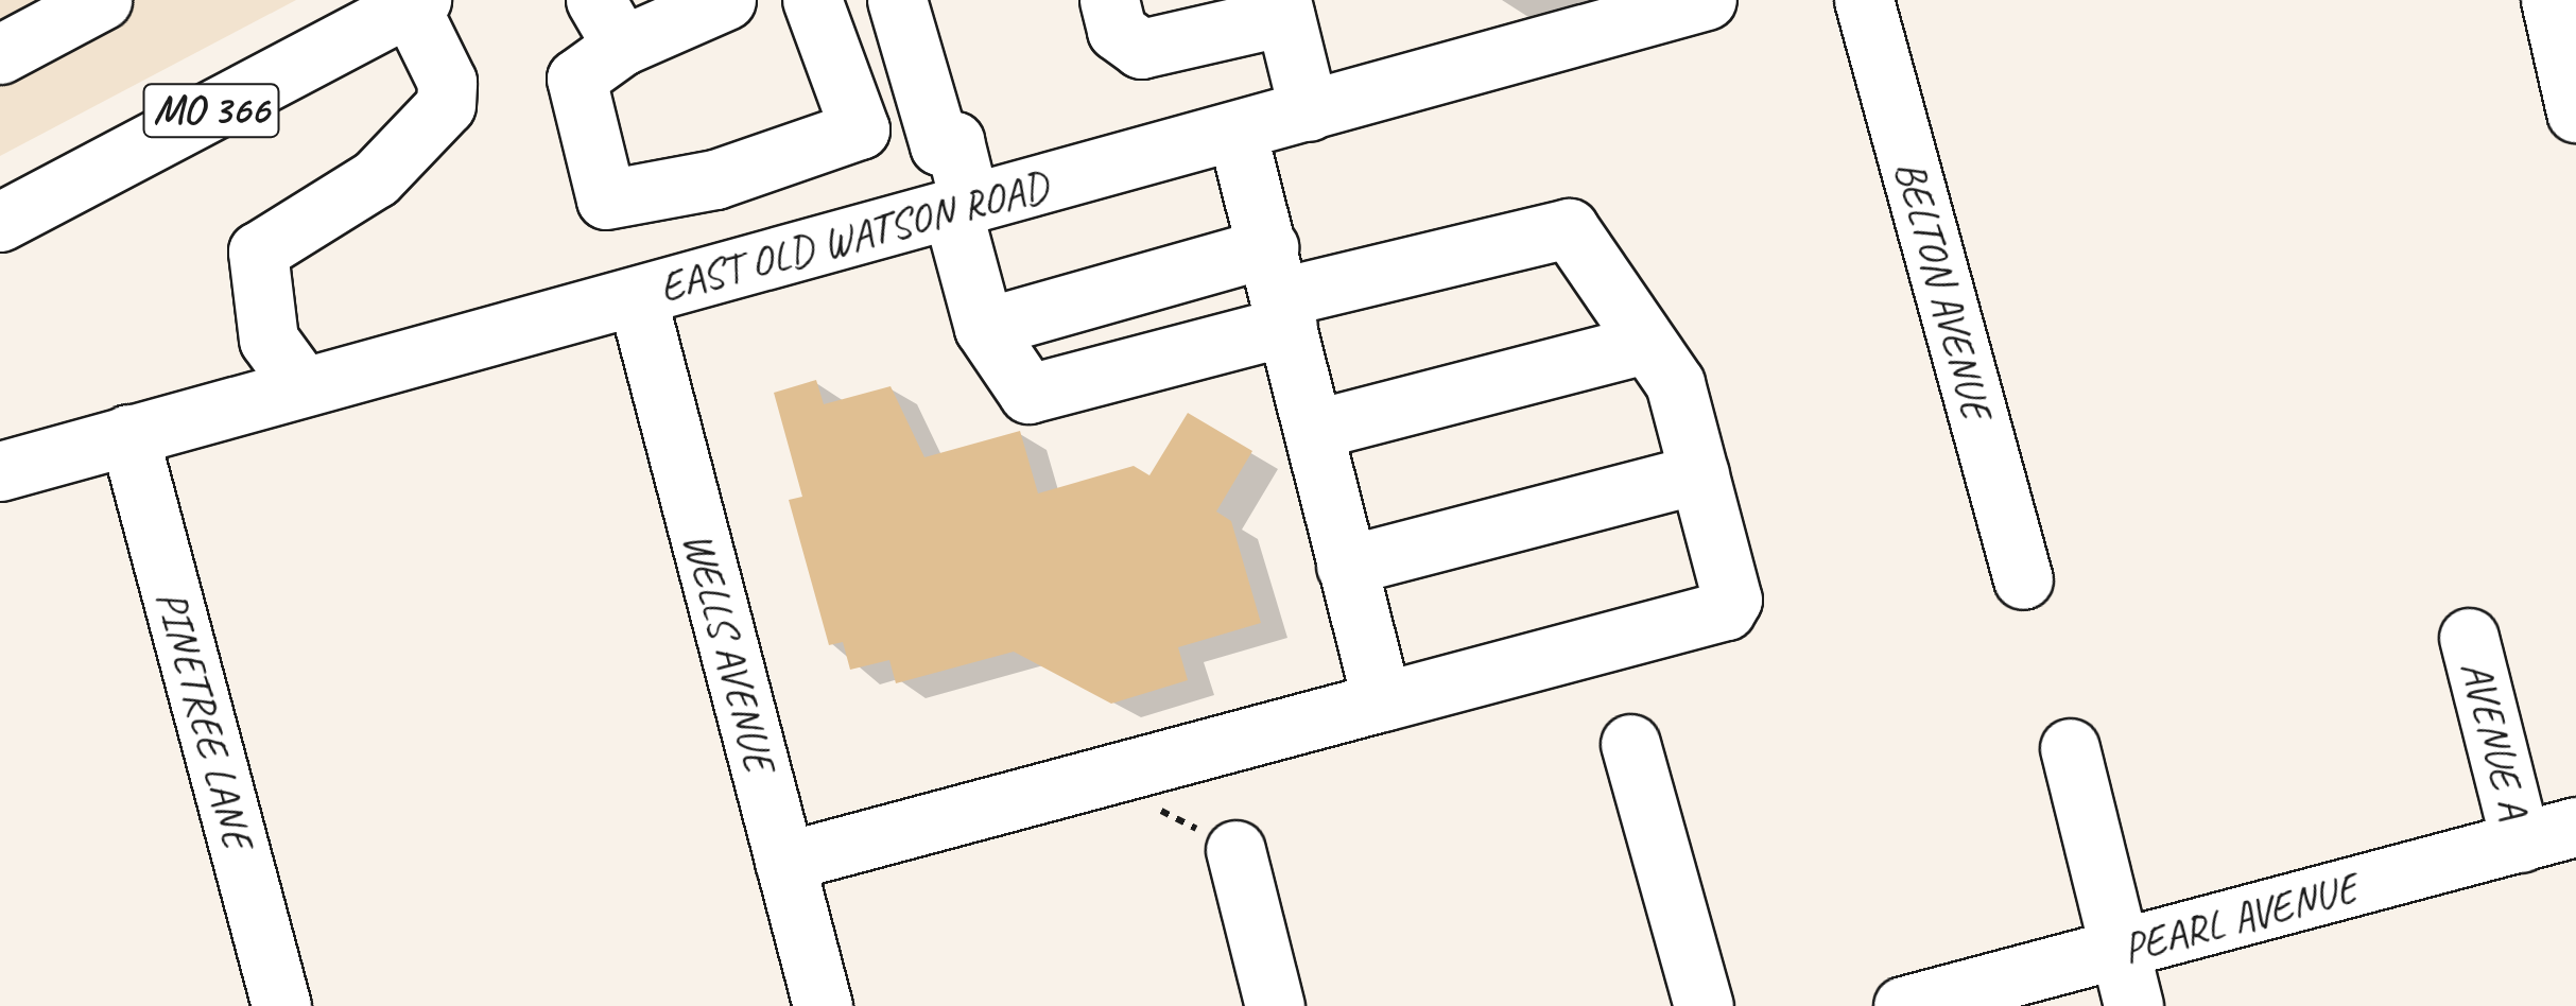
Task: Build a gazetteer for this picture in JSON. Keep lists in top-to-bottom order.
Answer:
{
  "streets": {
    "street": [
      "MO 366",
      "EAST OLD WATSON ROAD",
      "BELTON AVENUE",
      "WELLS AVENUE",
      "PINETREE LANE",
      "AVENUE A",
      "PEARL AVENUE"
    ]
  },
  "crossings": [
    ["EAST OLD WATSON ROAD", "WELLS AVENUE"],
    ["EAST OLD WATSON ROAD", "PINETREE LANE"],
    ["AVENUE A", "PEARL AVENUE"]
  ]
}
